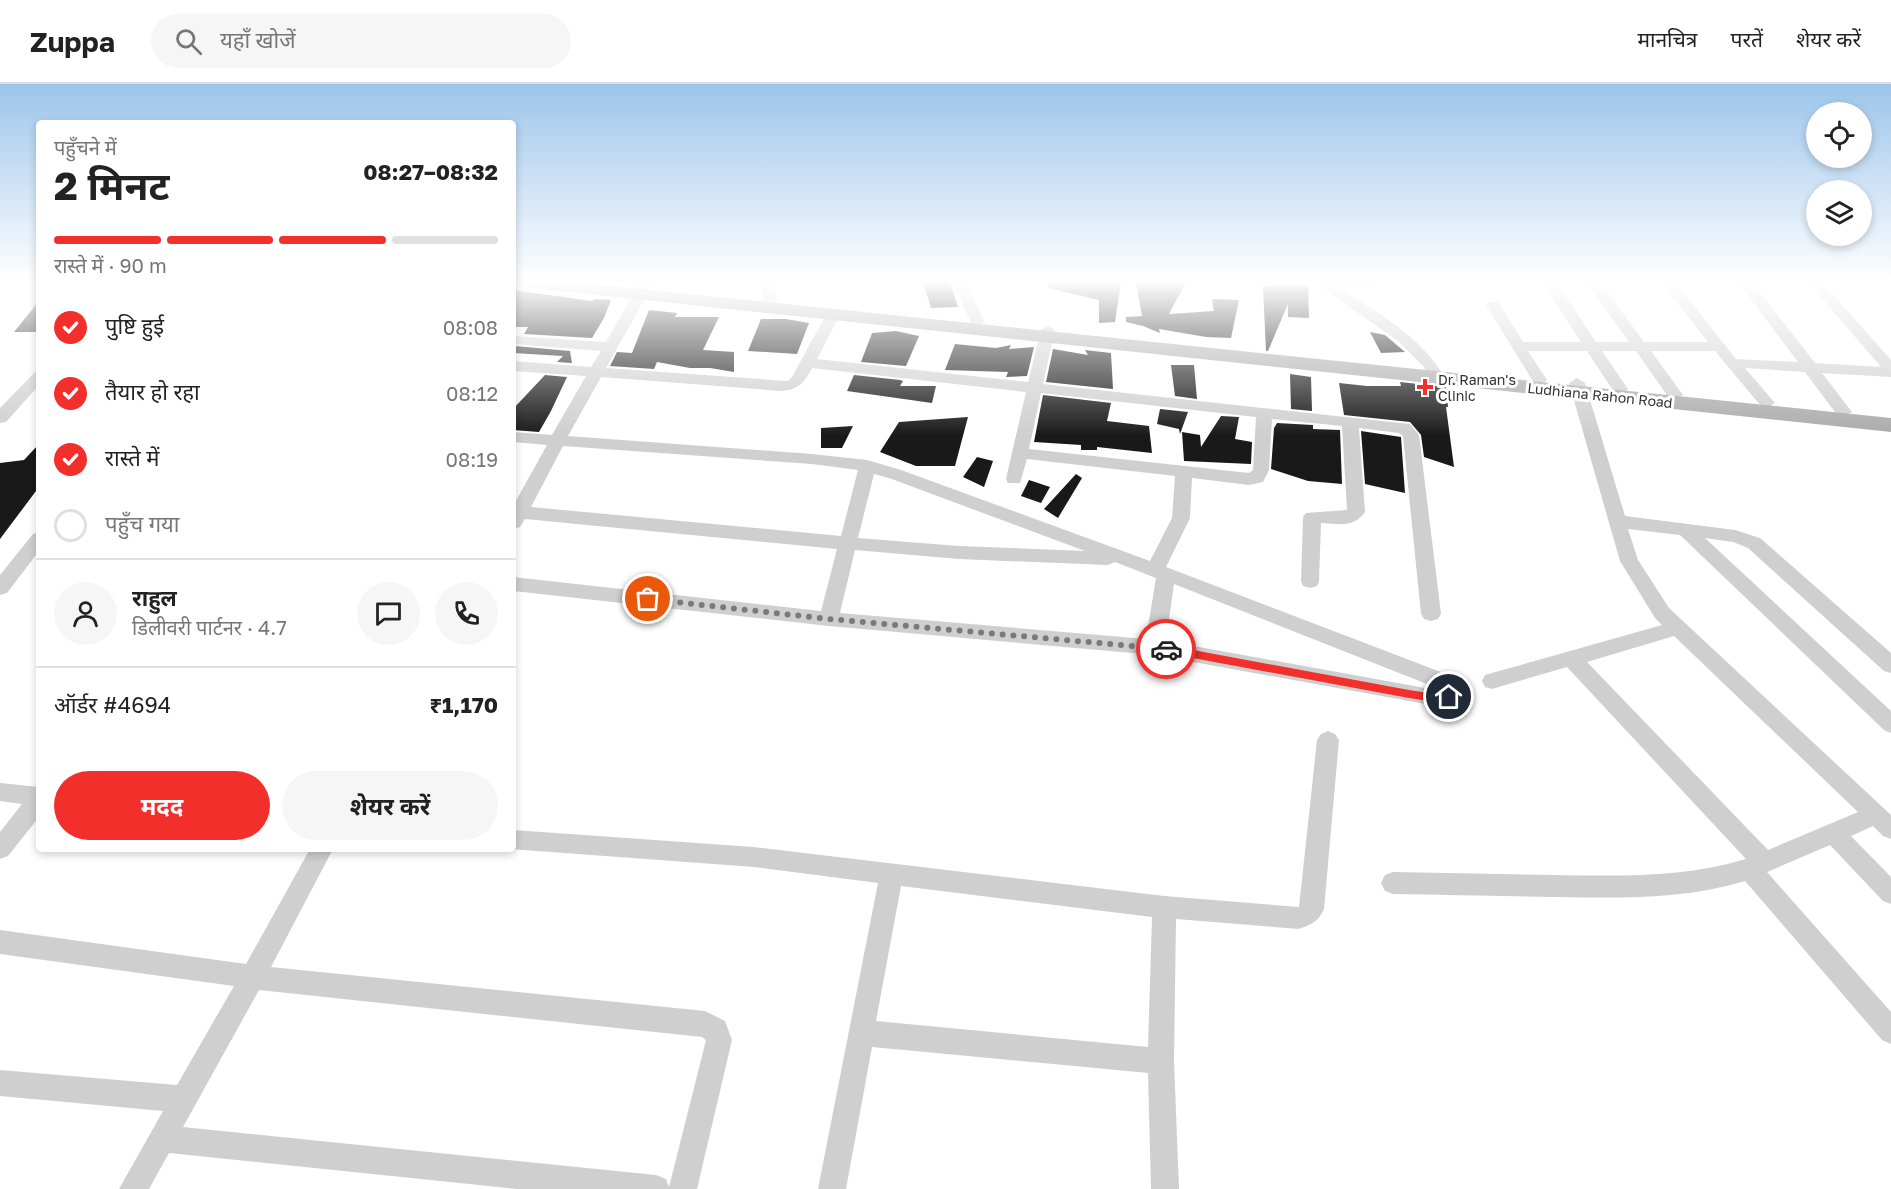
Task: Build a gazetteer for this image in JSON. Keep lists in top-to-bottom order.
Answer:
{
  "streets": {
    "main road": ["Ludhiana Rahon Road"]
  },
  "places": {
    "health": ["Dr. Raman's Clinic"]
  },
  "page": {
    "header": "Zuppa",
    "search": "यहाँ खोजें",
    "nav": ["मानचित्र", "परतें", "शेयर करें"],
    "heading": ["2 मिनट", "पहुँचने में", "08:27–08:32"],
    "panel": [
      "राहुल",
      "डिलीवरी पार्टनर · 4.7",
      "ऑर्डर #4694",
      "₹1,170"
    ],
    "bar": "रास्ते में · 90 m",
    "list": [
      ["पुष्टि हुई", "08:08"],
      ["तैयार हो रहा", "08:12"],
      ["रास्ते में", "08:19"],
      "पहुँच गया"
    ],
    "buttons": ["मदद", "शेयर करें"]
  }
}
